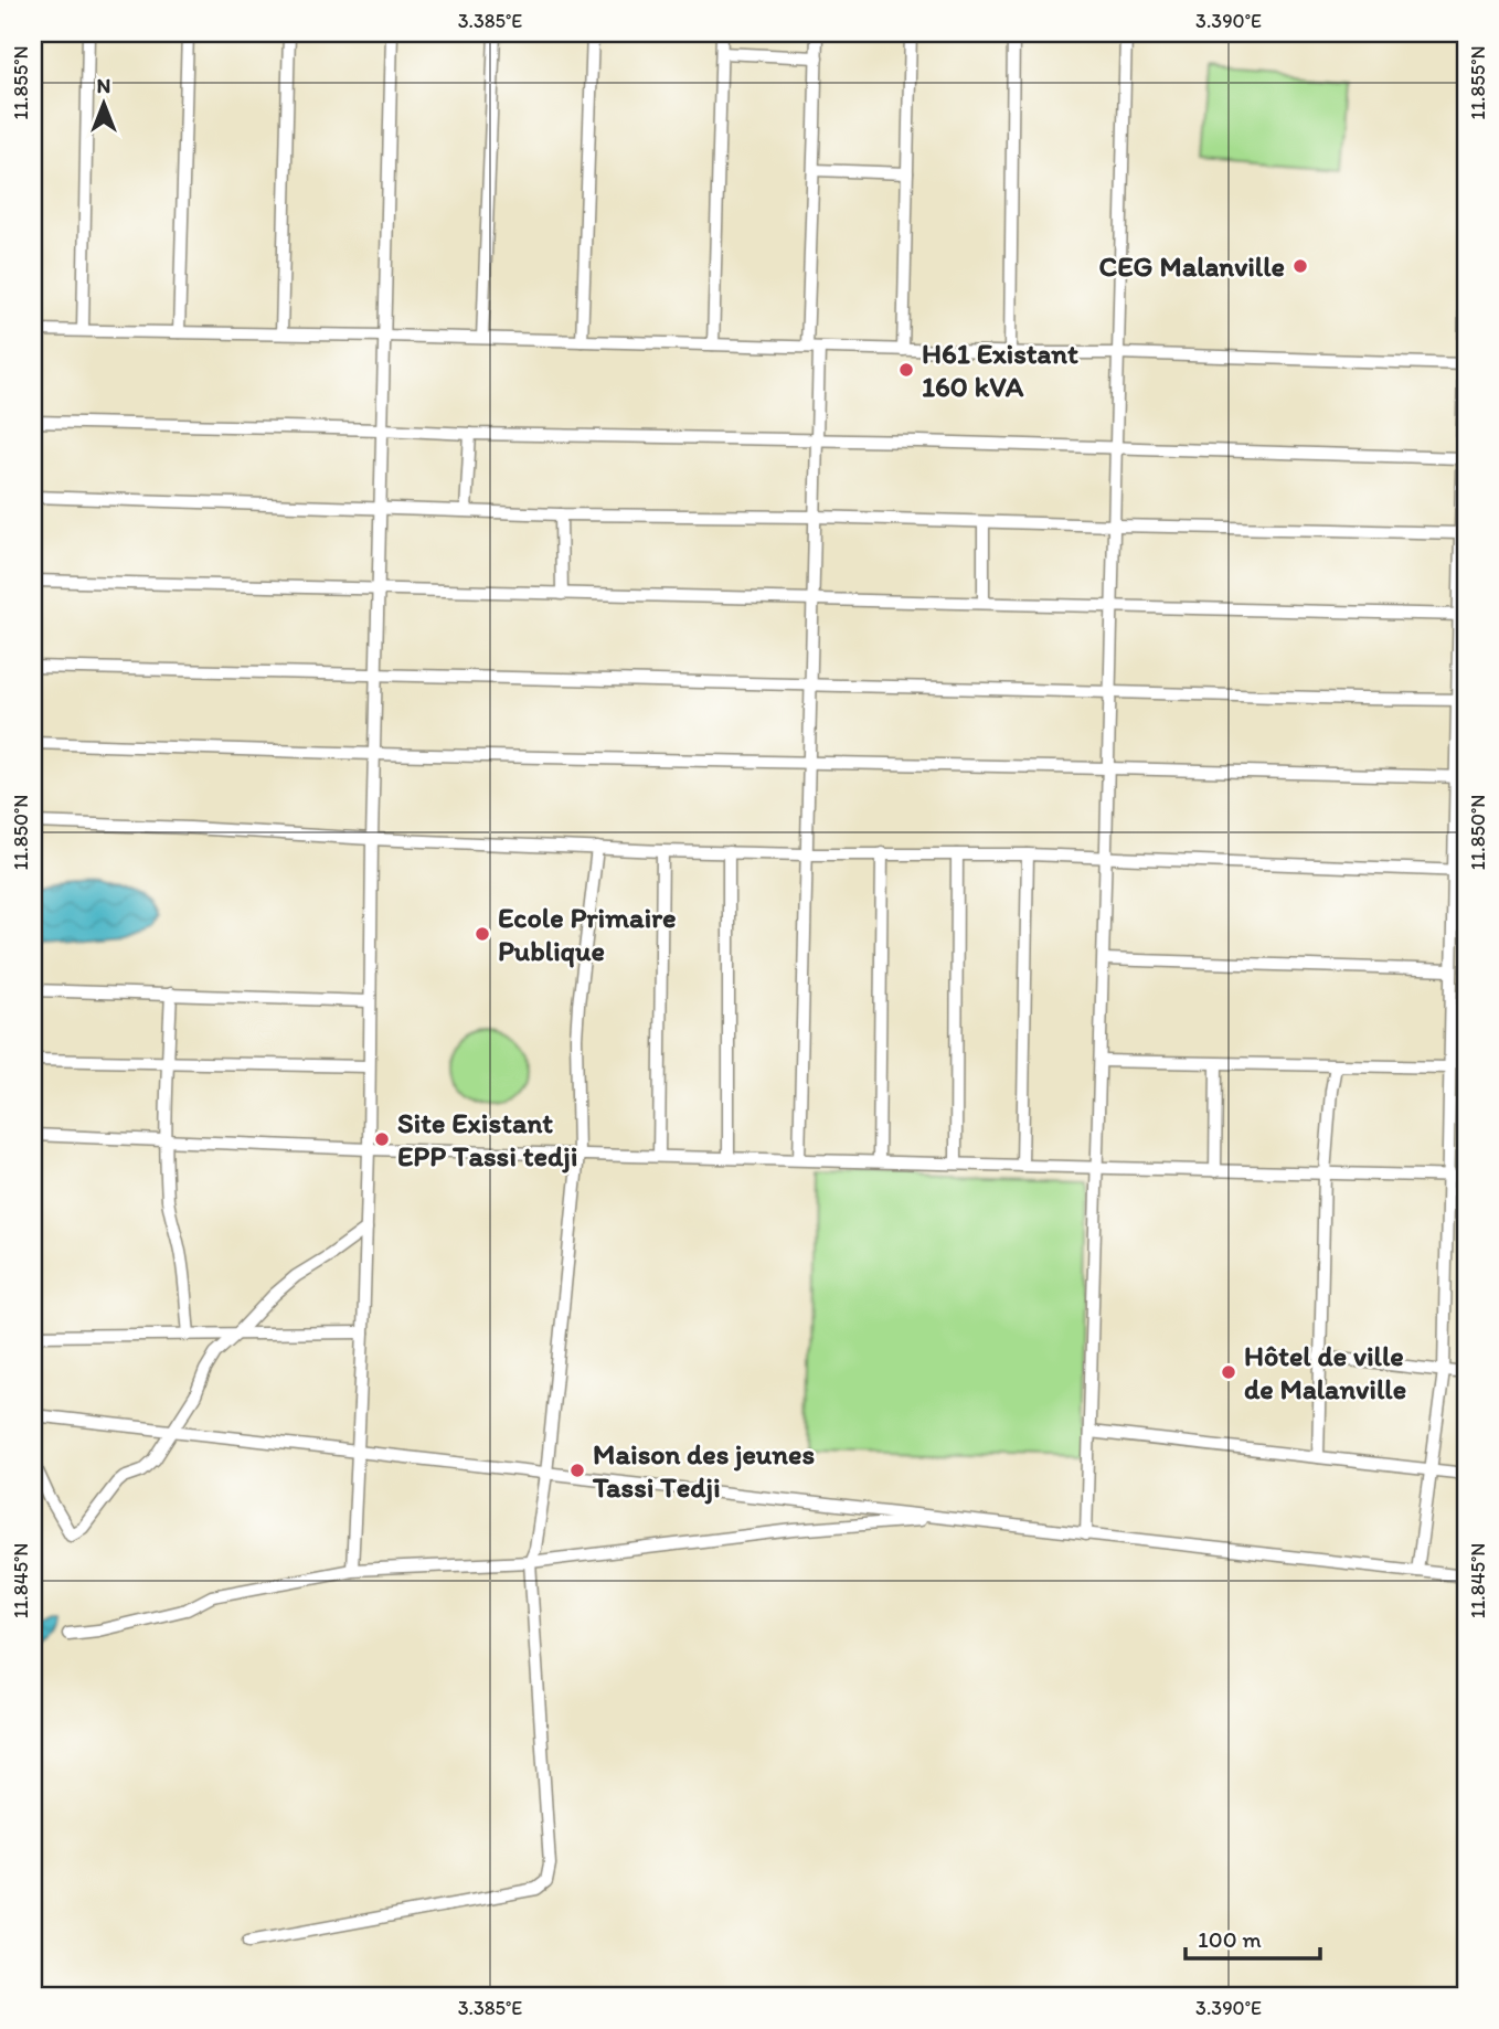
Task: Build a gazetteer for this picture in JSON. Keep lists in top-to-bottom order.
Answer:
{
  "places": [
    "CEG Malanville",
    "H61 Existant 160 kVA",
    "Ecole Primaire Publique",
    "Site Existant EPP Tassi tedji",
    "Hôtel de ville de Malanville",
    "Maison des jeunes Tassi Tedji"
  ],
  "scale_bar": "100 m",
  "north": "top",
  "coordinates": [
    "3.385°E",
    "3.390°E",
    "11.855°N",
    "11.850°N",
    "11.845°N"
  ]
}
